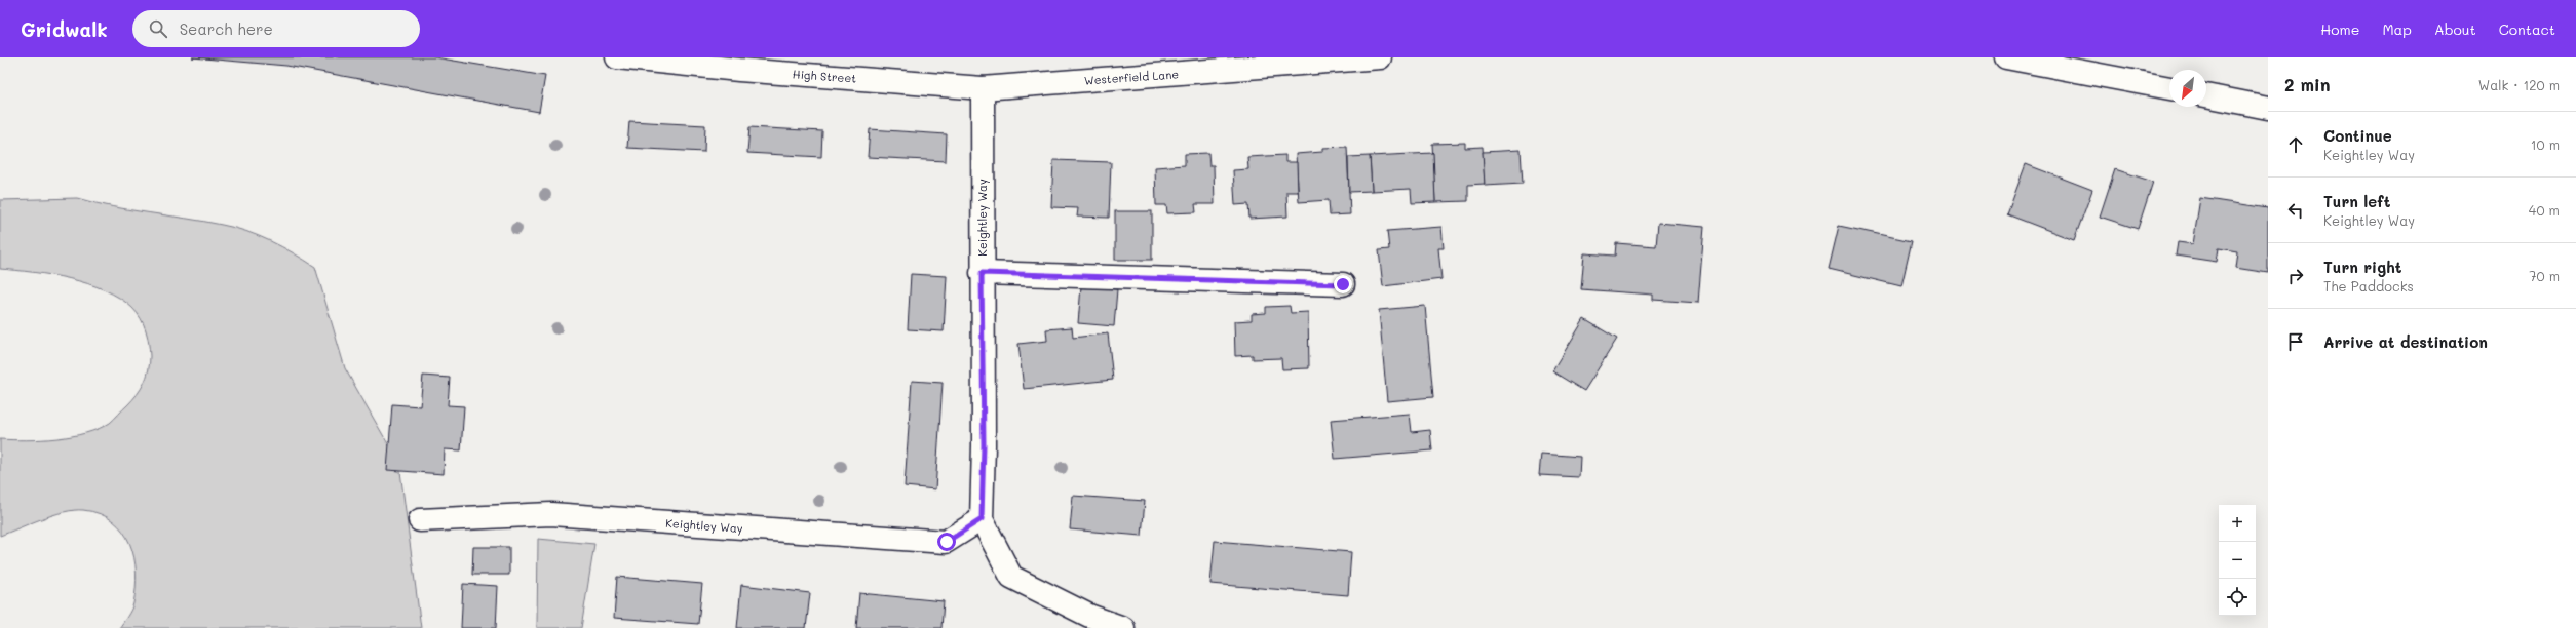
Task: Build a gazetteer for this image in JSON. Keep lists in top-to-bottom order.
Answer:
{
  "streets": {
    "street": ["High Street", "Westerfield Lane", "Keightley Way"]
  },
  "crossings": [
    ["High Street", "Westerfield Lane"],
    ["High Street", "Keightley Way"],
    ["Westerfield Lane", "Keightley Way"]
  ],
  "north": "bottom left",
  "page": {
    "header": "Gridwalk",
    "search": "Search here",
    "nav": [
      "Home",
      "Map",
      "About",
      "Contact"
    ],
    "heading": ["2 min", "Walk · 120 m"],
    "list": [
      ["Continue", "Keightley Way", "10 m"],
      ["Turn left", "Keightley Way", "40 m"],
      ["Turn right", "The Paddocks", "70 m"],
      "Arrive at destination"
    ],
    "map_buttons": ["+", "−"]
  }
}
